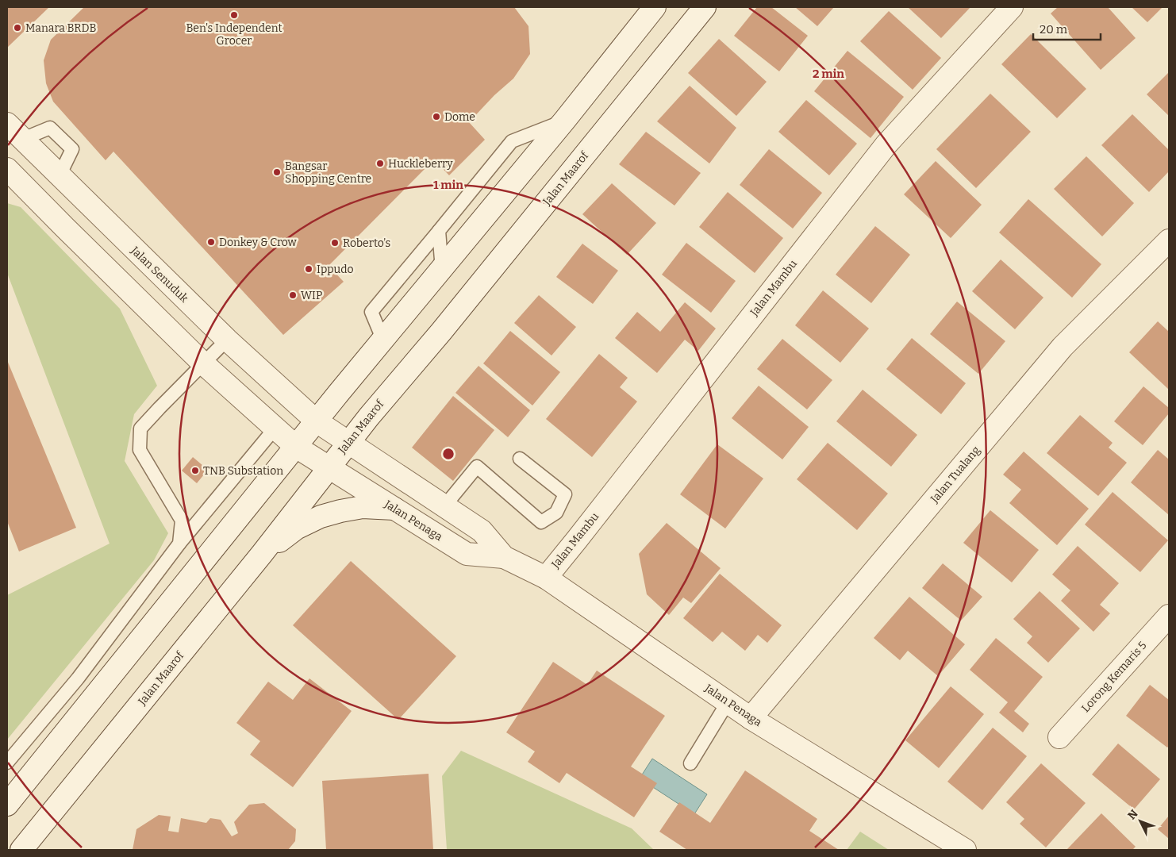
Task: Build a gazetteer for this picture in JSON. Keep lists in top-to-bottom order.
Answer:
{
  "streets": {
    "street": [
      "Jalan Maarof",
      "Jalan Senuduk",
      "Jalan Mambu",
      "Jalan Tualang",
      "Jalan Penaga",
      "Lorong Kemaris 5"
    ]
  },
  "crossings": [
    ["Jalan Maarof", "Jalan Senuduk"],
    ["Jalan Maarof", "Jalan Penaga"],
    ["Jalan Senuduk", "Jalan Penaga"],
    ["Jalan Mambu", "Jalan Penaga"],
    ["Jalan Tualang", "Jalan Penaga"]
  ],
  "places": [
    "Ben's Independent Grocer",
    "Manara BRDB",
    "Dome",
    "Huckleberry",
    "Bangsar Shopping Centre",
    "Donkey & Crow",
    "Roberto’s",
    "Ippudo",
    "WIP",
    "TNB Substation"
  ],
  "scale_bar": "20 m",
  "north": "top left",
  "rings": ["2 min", "1 min"]
}
